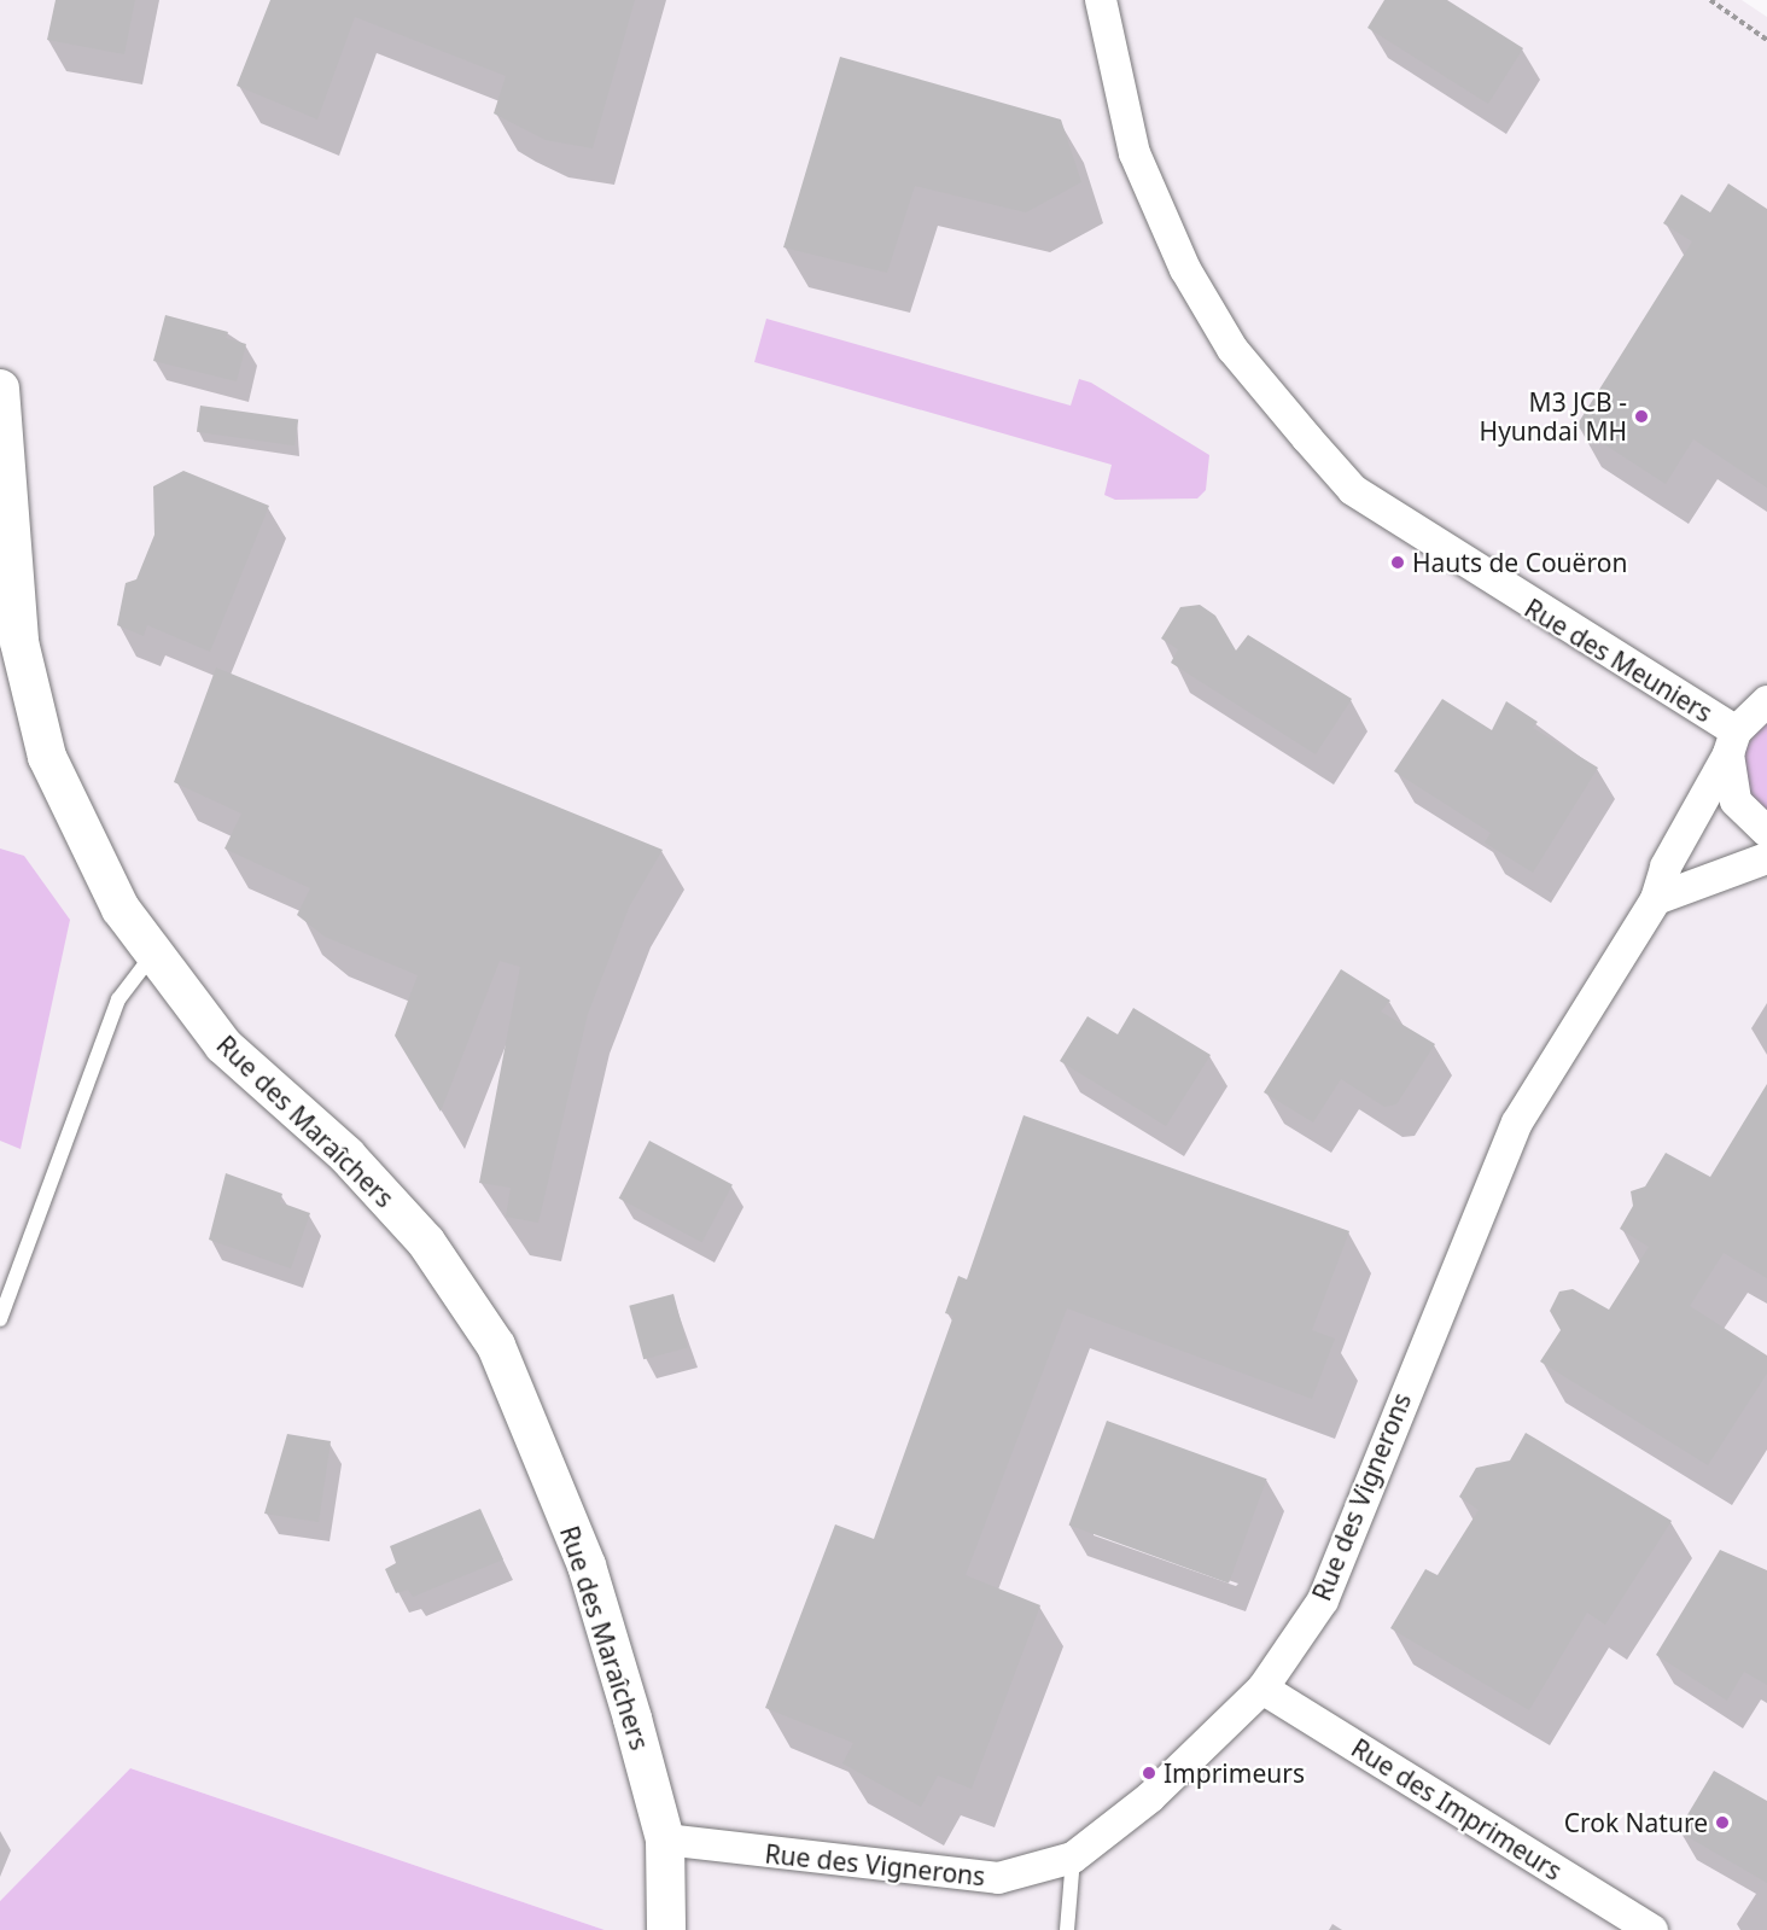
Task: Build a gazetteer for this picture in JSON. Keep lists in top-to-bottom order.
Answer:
{
  "streets": {
    "street": [
      "Rue des Meuniers",
      "Rue des Maraîchers",
      "Rue des Vignerons",
      "Rue des Imprimeurs"
    ]
  },
  "crossings": [
    ["Rue des Meuniers", "Rue des Vignerons"],
    ["Rue des Maraîchers", "Rue des Vignerons"],
    ["Rue des Vignerons", "Rue des Imprimeurs"]
  ],
  "places": [
    "M3 JCB - Hyundai MH",
    "Hauts de Couëron",
    "Imprimeurs",
    "Crok Nature"
  ]
}
